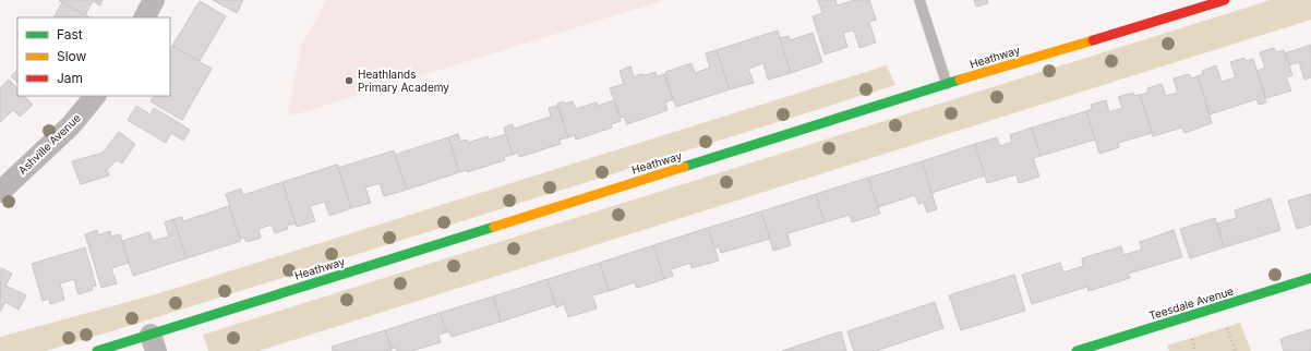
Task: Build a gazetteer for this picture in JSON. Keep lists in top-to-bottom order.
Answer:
{
  "streets": {
    "street": ["Heathway", "Ashville Avenue", "Teesdale Avenue"]
  },
  "places": ["Heathlands Primary Academy"],
  "legend": ["Fast", "Slow", "Jam"]
}
